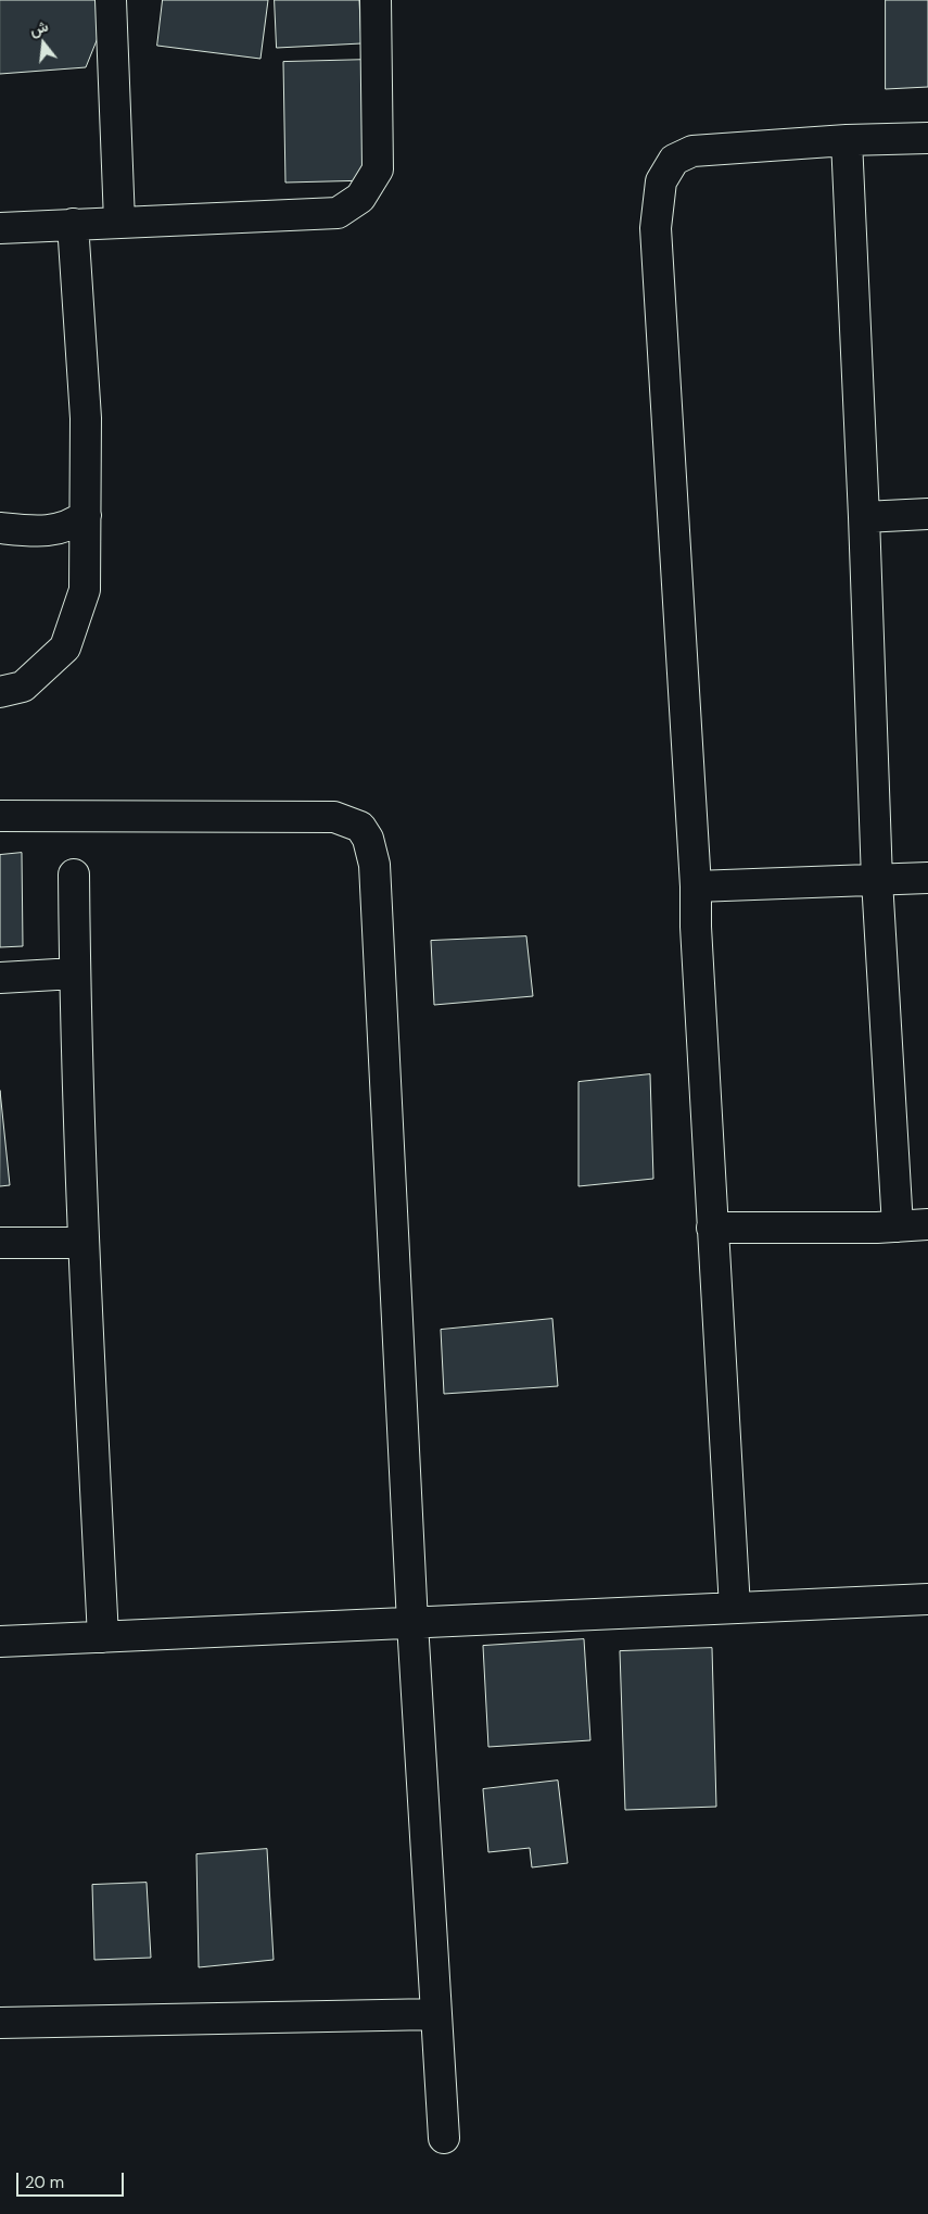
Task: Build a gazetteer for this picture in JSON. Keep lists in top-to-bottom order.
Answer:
{
  "scale_bar": "20 m",
  "north": "top"
}
